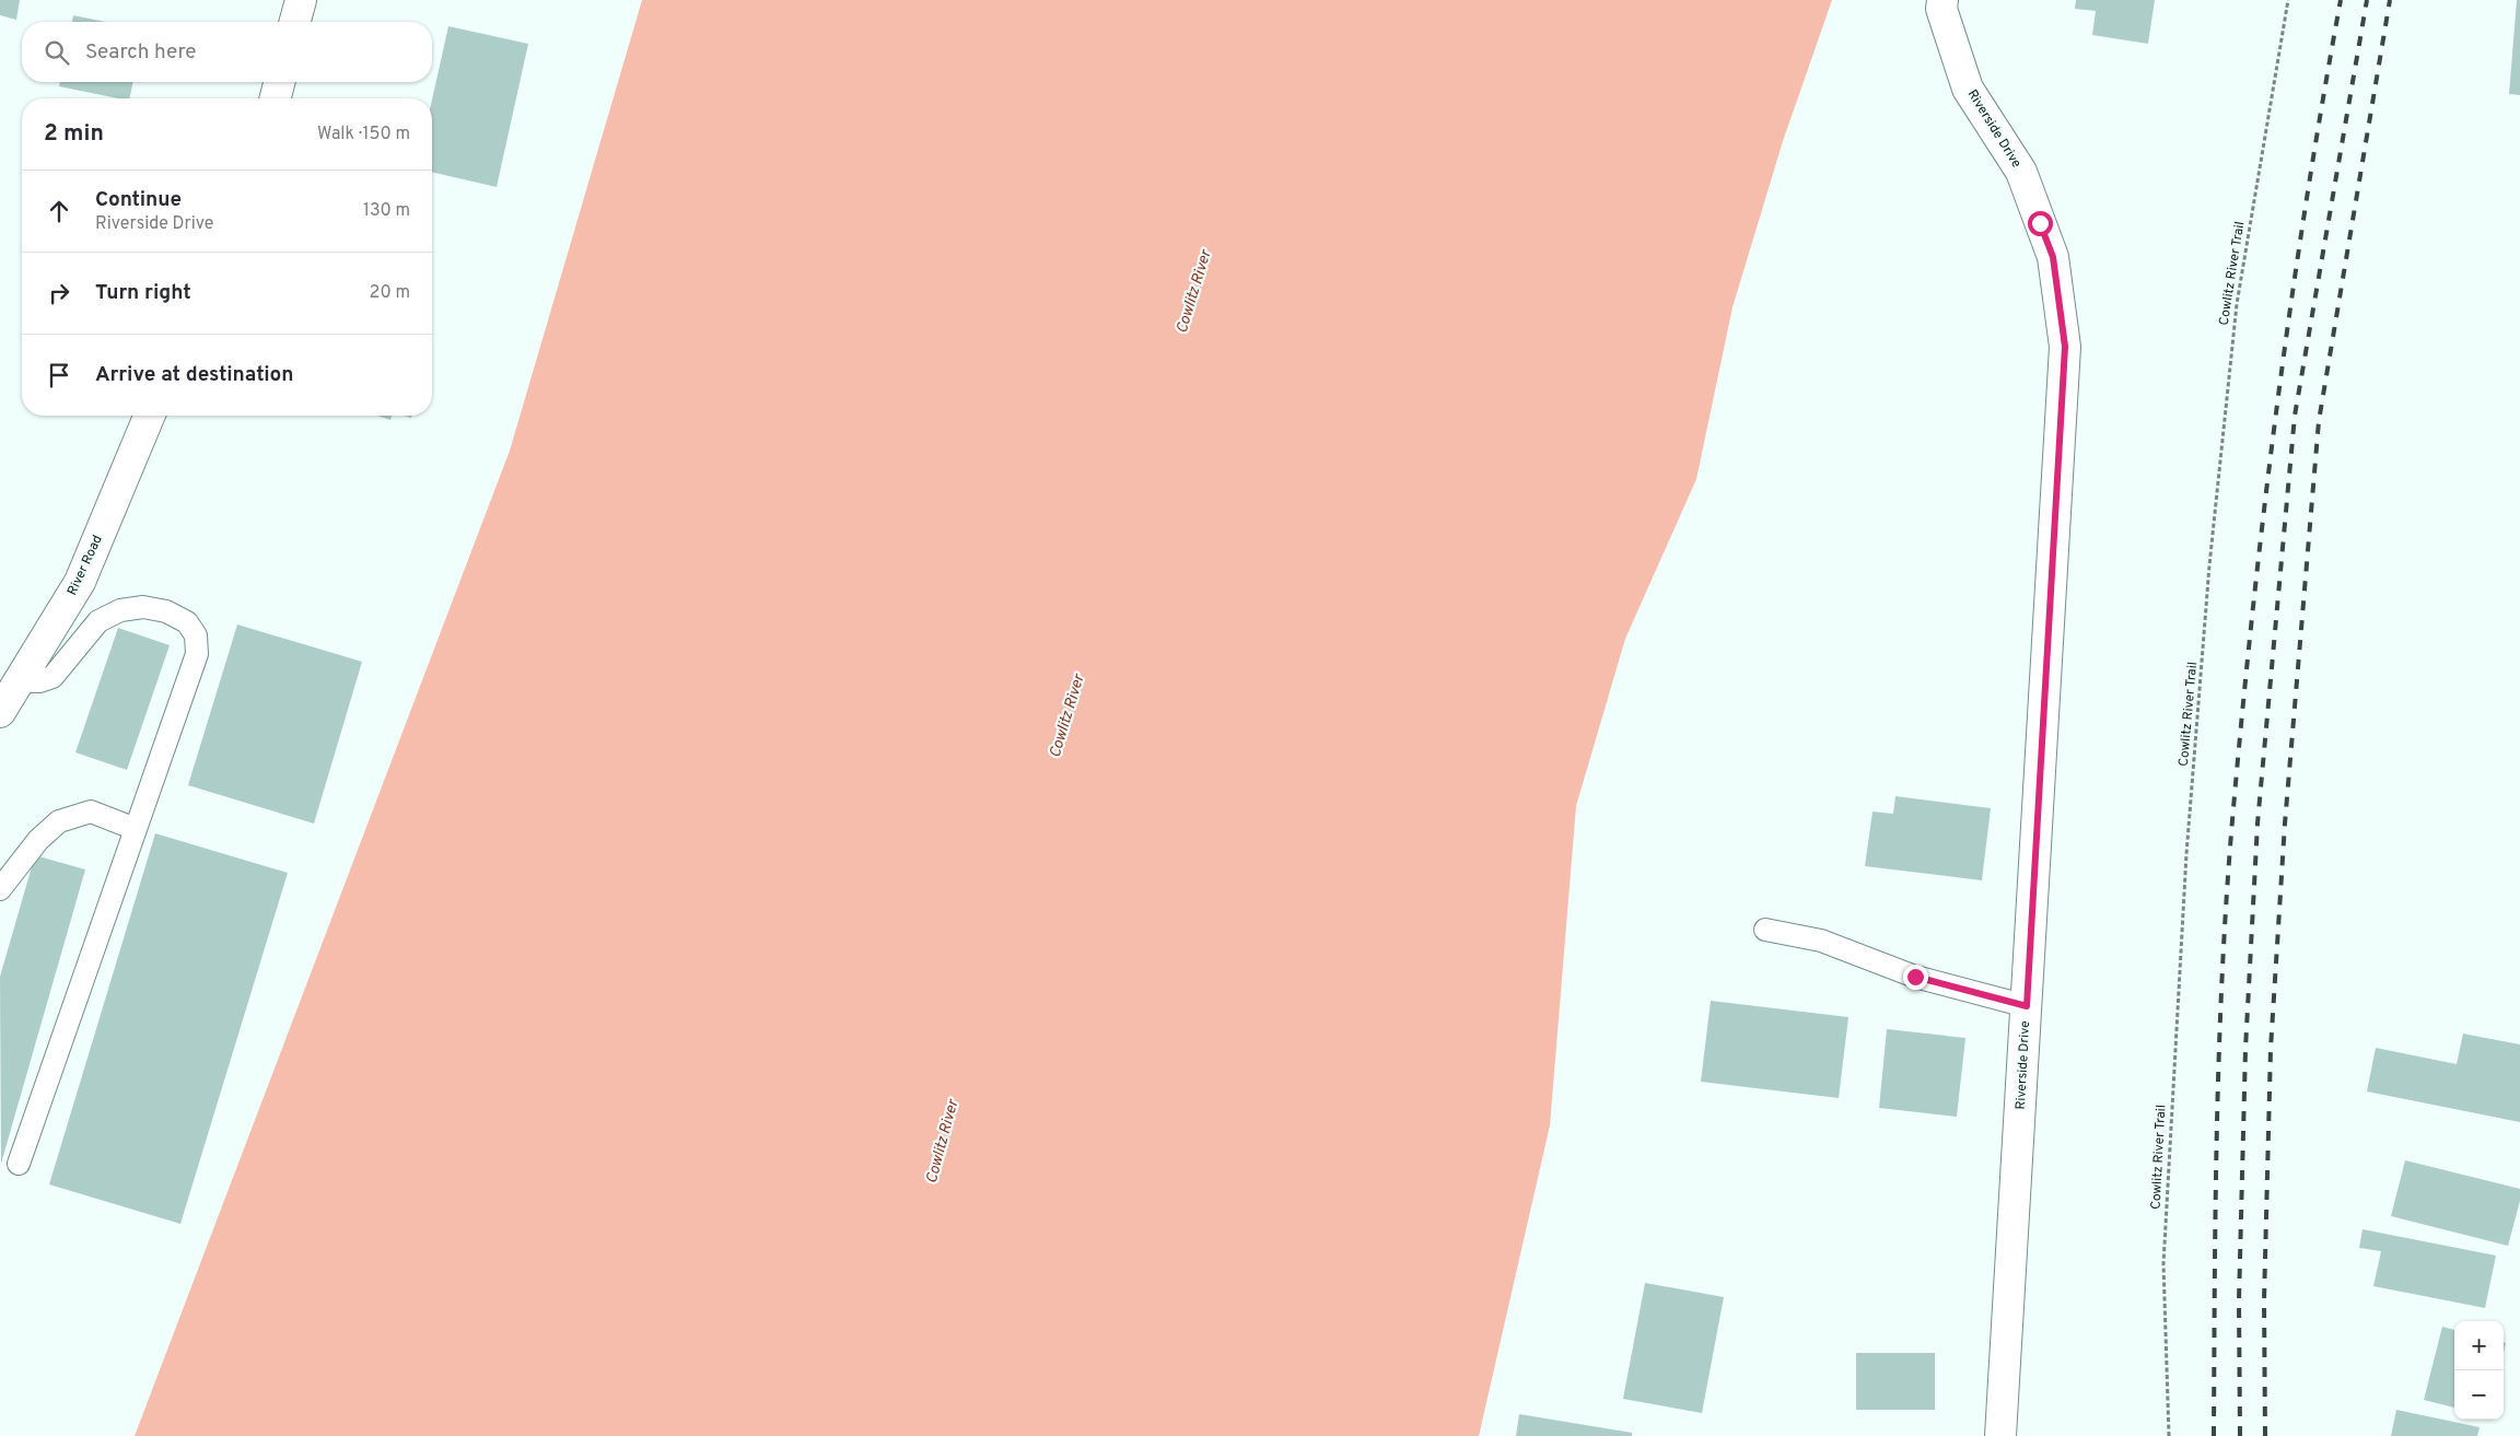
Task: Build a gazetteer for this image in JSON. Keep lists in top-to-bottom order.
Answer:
{
  "streets": {
    "street": ["Riverside Drive", "River Road"],
    "path": ["Cowlitz River Trail"]
  },
  "water": ["Cowlitz River"],
  "page": {
    "search": "Search here",
    "heading": ["2 min", "Walk · 150 m"],
    "list": [
      ["Continue", "Riverside Drive", "130 m"],
      ["Turn right", "20 m"],
      "Arrive at destination"
    ],
    "map_buttons": ["+", "−"]
  }
}
